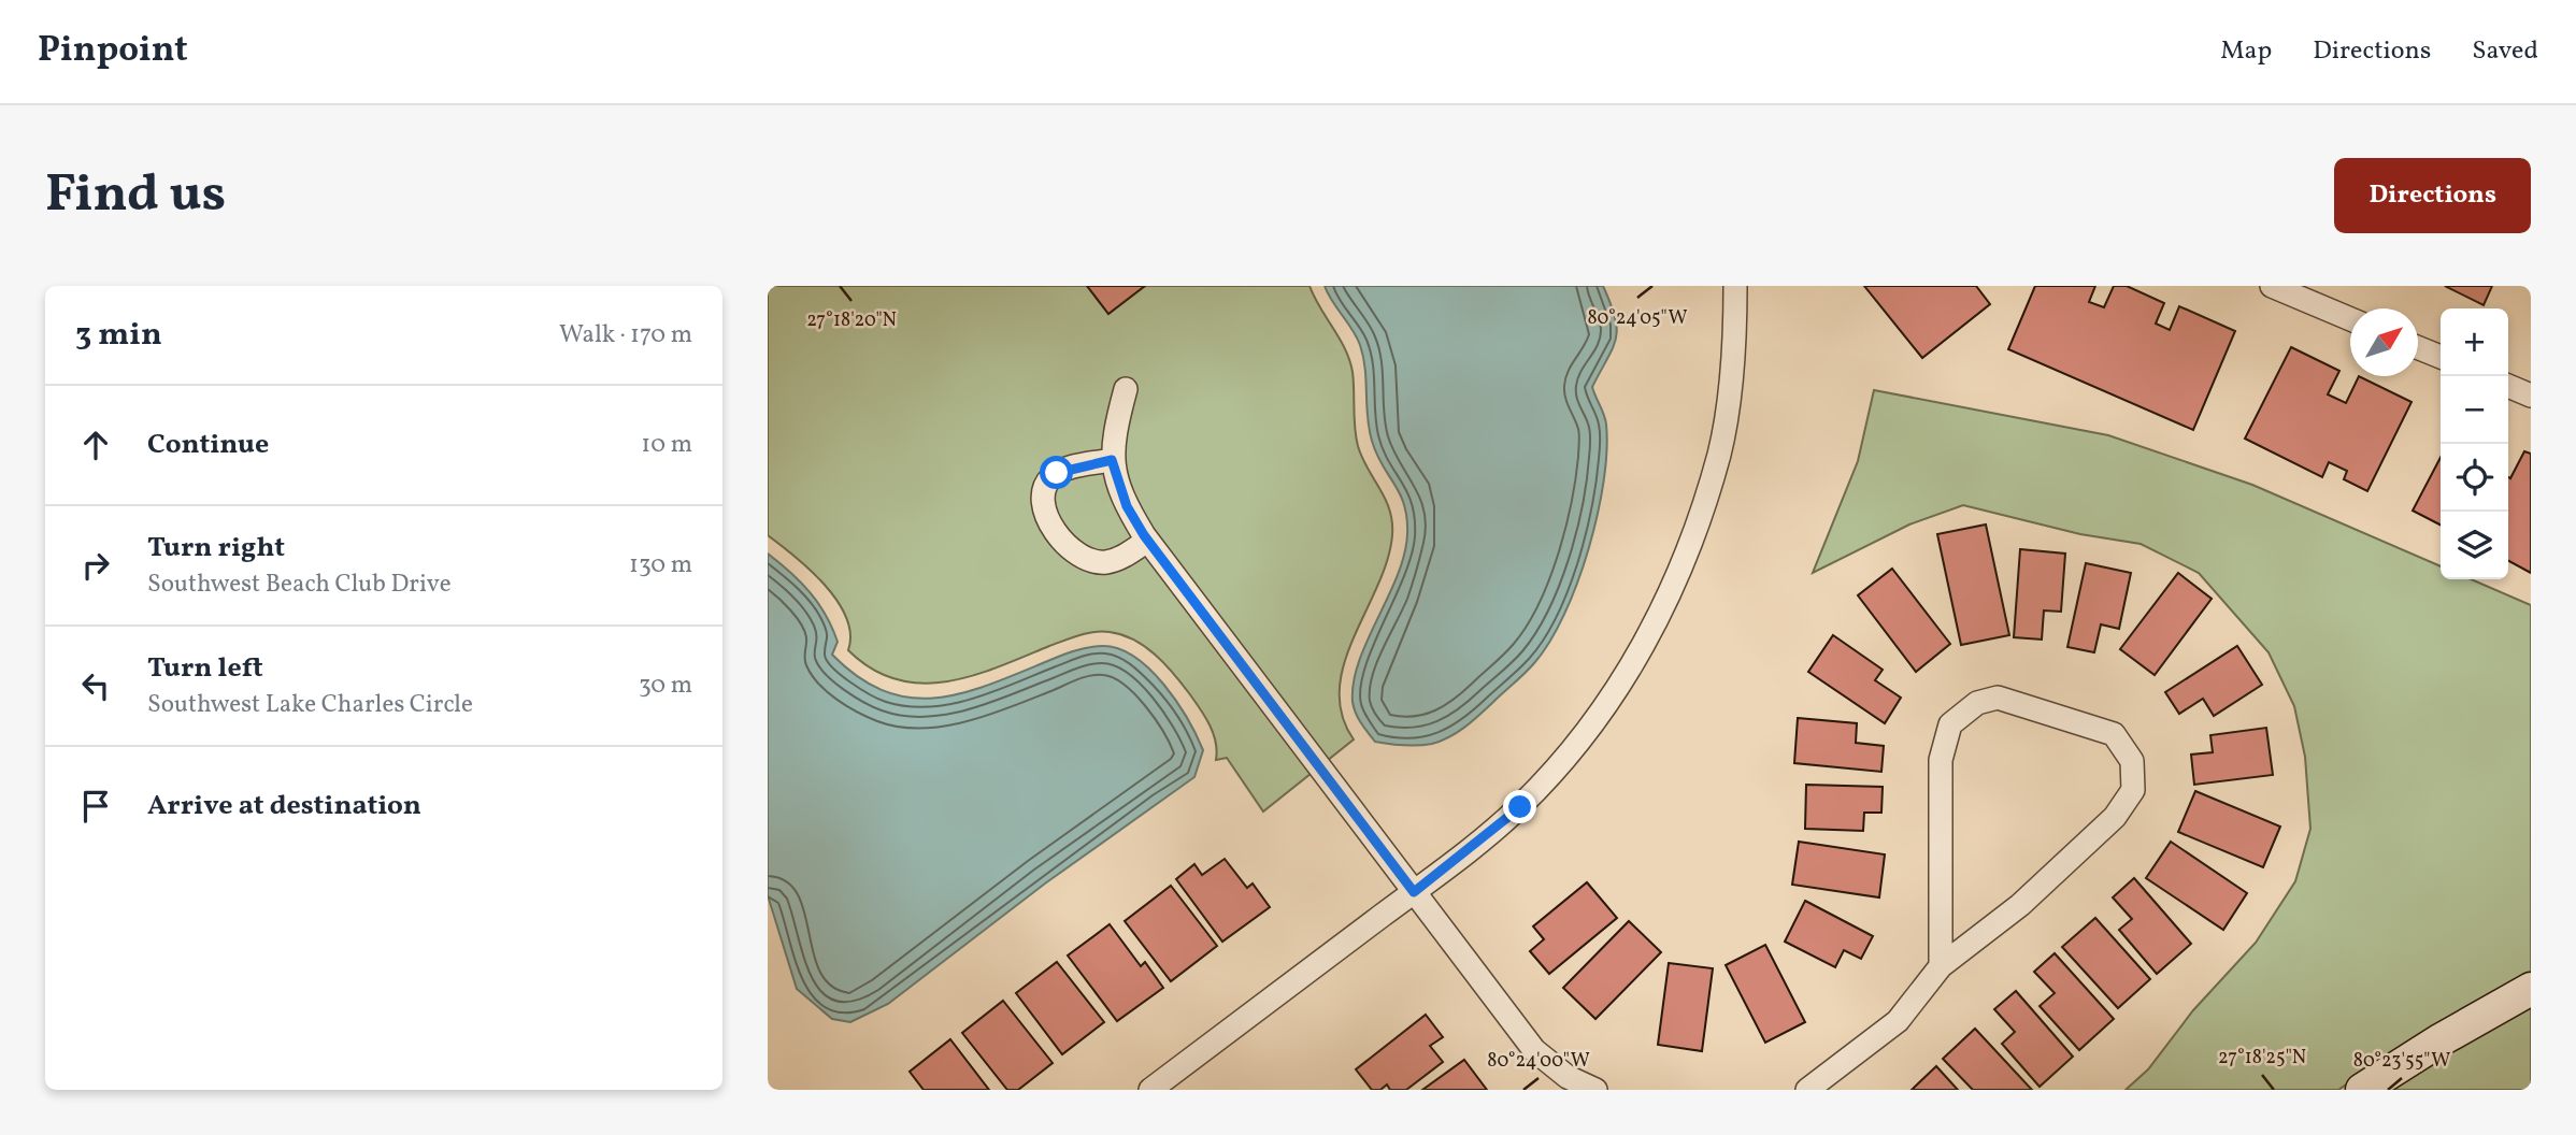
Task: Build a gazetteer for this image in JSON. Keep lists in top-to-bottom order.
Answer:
{
  "north": "top right",
  "page": {
    "header": "Pinpoint",
    "nav": ["Map", "Directions", "Saved"],
    "buttons": "Directions",
    "title": "Find us",
    "heading": ["3 min", "Walk · 170 m"],
    "map_buttons": ["+", "−"],
    "list": [
      ["Continue", "10 m"],
      ["Turn right", "Southwest Beach Club Drive", "130 m"],
      ["Turn left", "Southwest Lake Charles Circle", "30 m"],
      "Arrive at destination"
    ]
  },
  "coordinates": [
    "80°24'05\"W",
    "27°18'20\"N",
    "27°18'25\"N",
    "80°24'00\"W",
    "80°23'55\"W"
  ]
}
